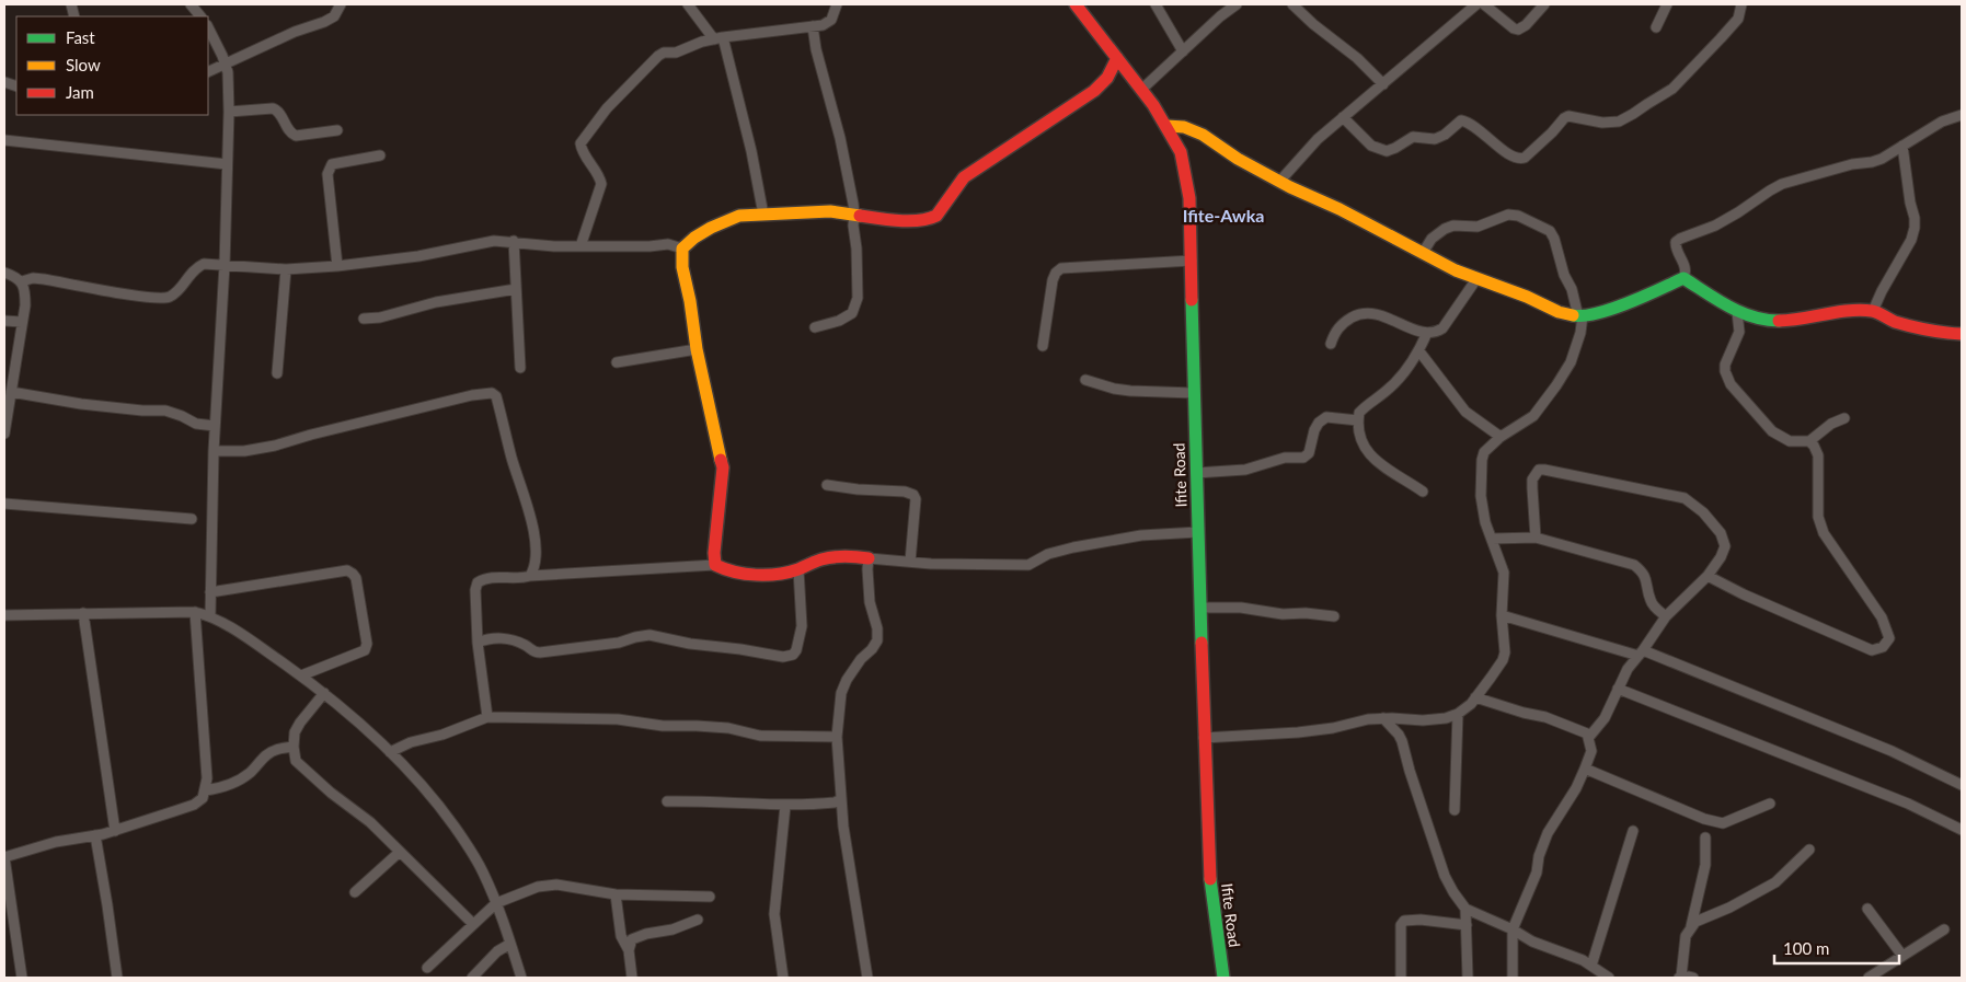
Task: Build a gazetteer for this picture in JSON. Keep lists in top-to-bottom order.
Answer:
{
  "streets": {
    "street": ["Ifite Road"]
  },
  "districts": ["Ifite-Awka"],
  "legend": ["Fast", "Slow", "Jam"],
  "scale_bar": "100 m"
}
